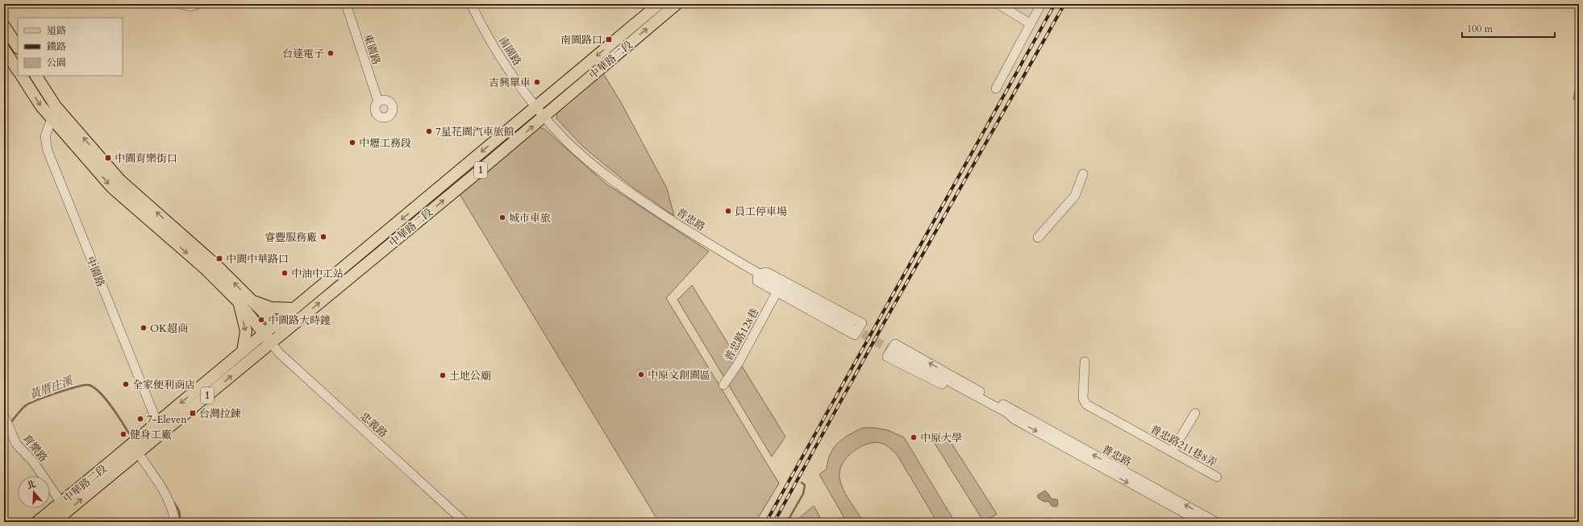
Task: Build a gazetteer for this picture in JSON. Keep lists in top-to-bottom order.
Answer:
{
  "streets": {
    "main road": ["中華路二段", "1"],
    "street": [
      "東園路",
      "南園路",
      "普忠路",
      "中園路",
      "普忠路128巷",
      "忠義路",
      "普忠路211巷8弄",
      "育樂路"
    ]
  },
  "crossings": [
    ["南園路", "中華路二段"],
    ["南園路", "普忠路"],
    ["中華路二段", "普忠路"],
    ["中華路二段", "中園路"],
    ["中華路二段", "忠義路"],
    ["中華路二段", "育樂路"]
  ],
  "water": ["黃厝庄溪"],
  "places": {
    "transit": [
      "南園路口",
      "中園育樂街口",
      "中園中華路口",
      "台灣拉鍊"
    ],
    "other": [
      "台達電子",
      "吉興單車",
      "7星花園汽車旅館",
      "中壢工務段",
      "員工停車場",
      "城市車旅",
      "睿豐服務廠",
      "中油中工站",
      "中園路大時鐘",
      "OK超商",
      "中原文創園區",
      "土地公廟",
      "全家便利商店",
      "7-Eleven",
      "健身工廠",
      "中原大學"
    ]
  },
  "legend": ["道路", "鐵路", "公園"],
  "scale_bar": "100 m",
  "north": "top"
}
